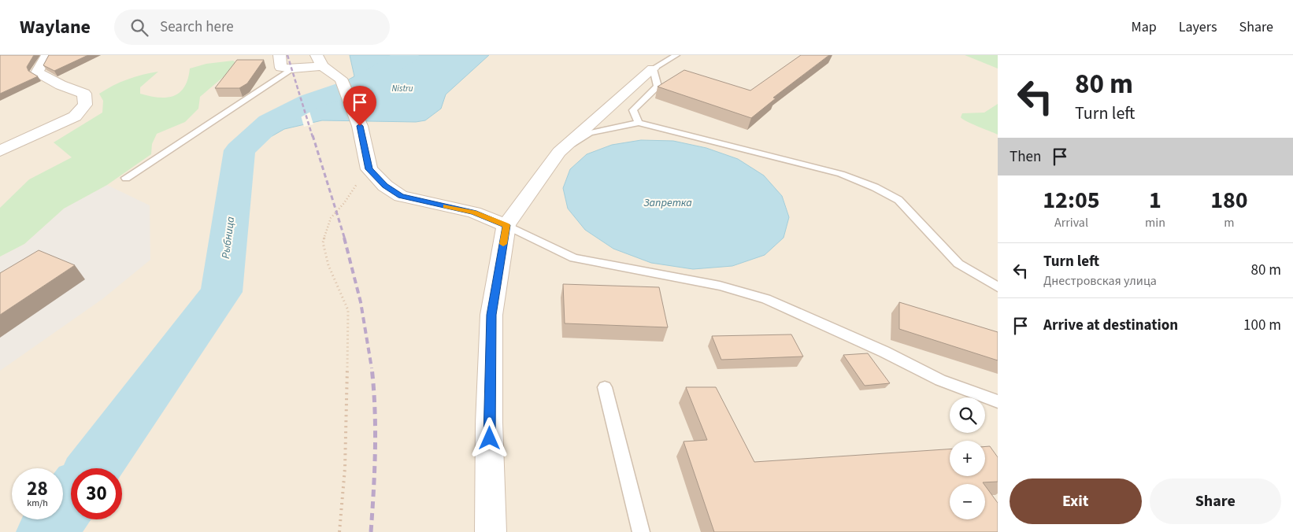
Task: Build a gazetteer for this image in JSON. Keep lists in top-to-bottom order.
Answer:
{
  "water": ["Nistru", "Запретка", "Рыбница"],
  "page": {
    "header": "Waylane",
    "search": "Search here",
    "nav": ["Map", "Layers", "Share"],
    "turn": ["80 m", "Turn left"],
    "then": "Then",
    "eta": [
      "12:05",
      "Arrival",
      "1",
      "min",
      "180",
      "m"
    ],
    "list": [
      {
        "name": "Turn left",
        "note": "Днестровская улица",
        "value": "80 m"
      },
      {
        "name": "Arrive at destination",
        "value": "100 m"
      }
    ],
    "map_buttons": ["+", "−"],
    "speed": "28 km/h",
    "limit": "30",
    "buttons": ["Exit", "Share"]
  }
}
